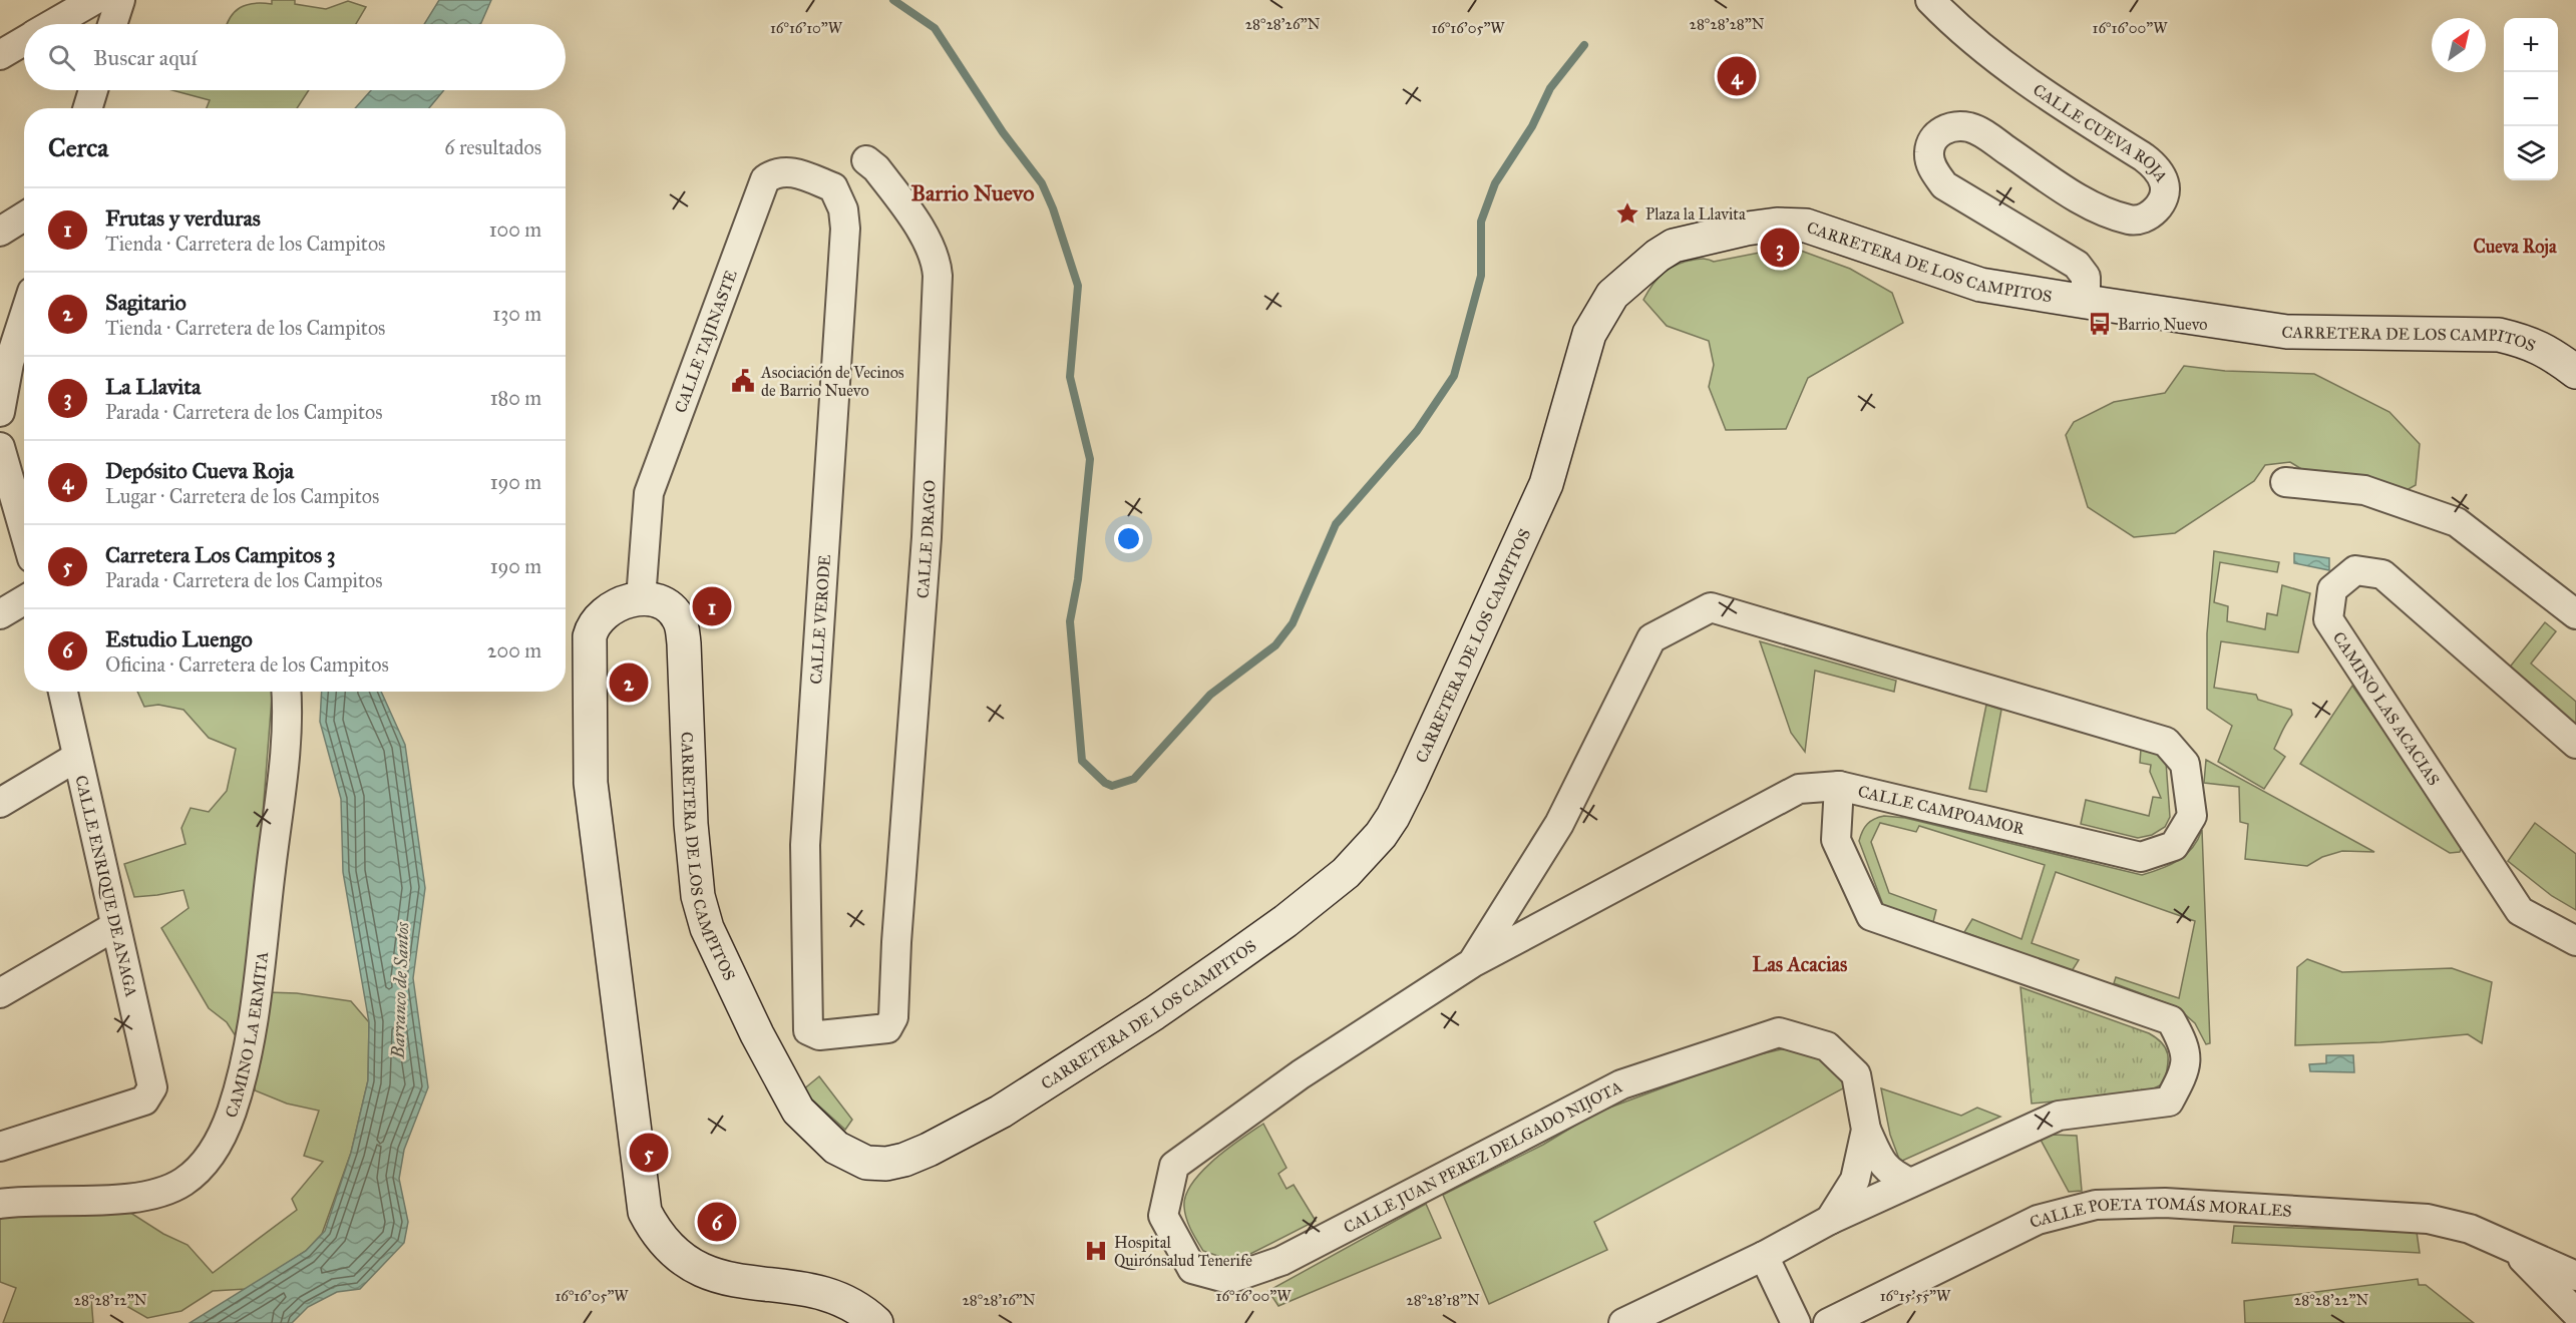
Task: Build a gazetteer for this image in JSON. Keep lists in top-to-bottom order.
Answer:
{
  "streets": {
    "main road": ["CARRETERA DE LOS CAMPITOS"],
    "street": [
      "CALLE CUEVA ROJA",
      "CALLE TAJINASTE",
      "CALLE DRAGO",
      "CALLE VERODE",
      "CAMINO LAS ACACIAS",
      "CALLE CAMPOAMOR",
      "CALLE ENRIQUE DE ANAGA",
      "CAMINO LA ERMITA",
      "CALLE JUAN PEREZ DELGADO NIJOTA",
      "CALLE POETA TOMÁS MORALES"
    ]
  },
  "crossings": [
    ["CALLE CUEVA ROJA", "CARRETERA DE LOS CAMPITOS"],
    ["CARRETERA DE LOS CAMPITOS", "CALLE TAJINASTE"],
    ["CALLE TAJINASTE", "CALLE VERODE"],
    ["CALLE DRAGO", "CALLE VERODE"],
    ["CALLE CAMPOAMOR", "CALLE JUAN PEREZ DELGADO NIJOTA"]
  ],
  "districts": ["Barrio Nuevo", "Cueva Roja", "Las Acacias"],
  "water": ["Barranco de Santos"],
  "places": {
    "place": ["Plaza la Llavita"],
    "bus stop": ["Barrio Nuevo"],
    "public building": ["Asociación de Vecinos de Barrio Nuevo"],
    "hospital": ["Hospital Quirónsalud Tenerife"]
  },
  "north": "top right",
  "page": {
    "map_buttons": ["+", "−"],
    "search": "Buscar aquí",
    "pins": [
      "4",
      "3",
      "1",
      "2",
      "5",
      "6"
    ],
    "heading": ["Cerca", "6 resultados"],
    "list": [
      {
        "mark": "1",
        "name": "Frutas y verduras",
        "note": "Tienda · Carretera de los Campitos",
        "value": "100 m"
      },
      {
        "mark": "2",
        "name": "Sagitario",
        "note": "Tienda · Carretera de los Campitos",
        "value": "130 m"
      },
      {
        "mark": "3",
        "name": "La Llavita",
        "note": "Parada · Carretera de los Campitos",
        "value": "180 m"
      },
      {
        "mark": "4",
        "name": "Depósito Cueva Roja",
        "note": "Lugar · Carretera de los Campitos",
        "value": "190 m"
      },
      {
        "mark": "5",
        "name": "Carretera Los Campitos 3",
        "note": "Parada · Carretera de los Campitos",
        "value": "190 m"
      },
      {
        "mark": "6",
        "name": "Estudio Luengo",
        "note": "Oficina · Carretera de los Campitos",
        "value": "200 m"
      }
    ]
  },
  "coordinates": [
    "28°28'28\"N",
    "28°28'26\"N",
    "16°16'05\"W",
    "16°16'00\"W",
    "16°16'10\"W",
    "16°15'55\"W",
    "28°28'12\"N",
    "28°28'16\"N",
    "28°28'18\"N",
    "28°28'22\"N"
  ]
}
